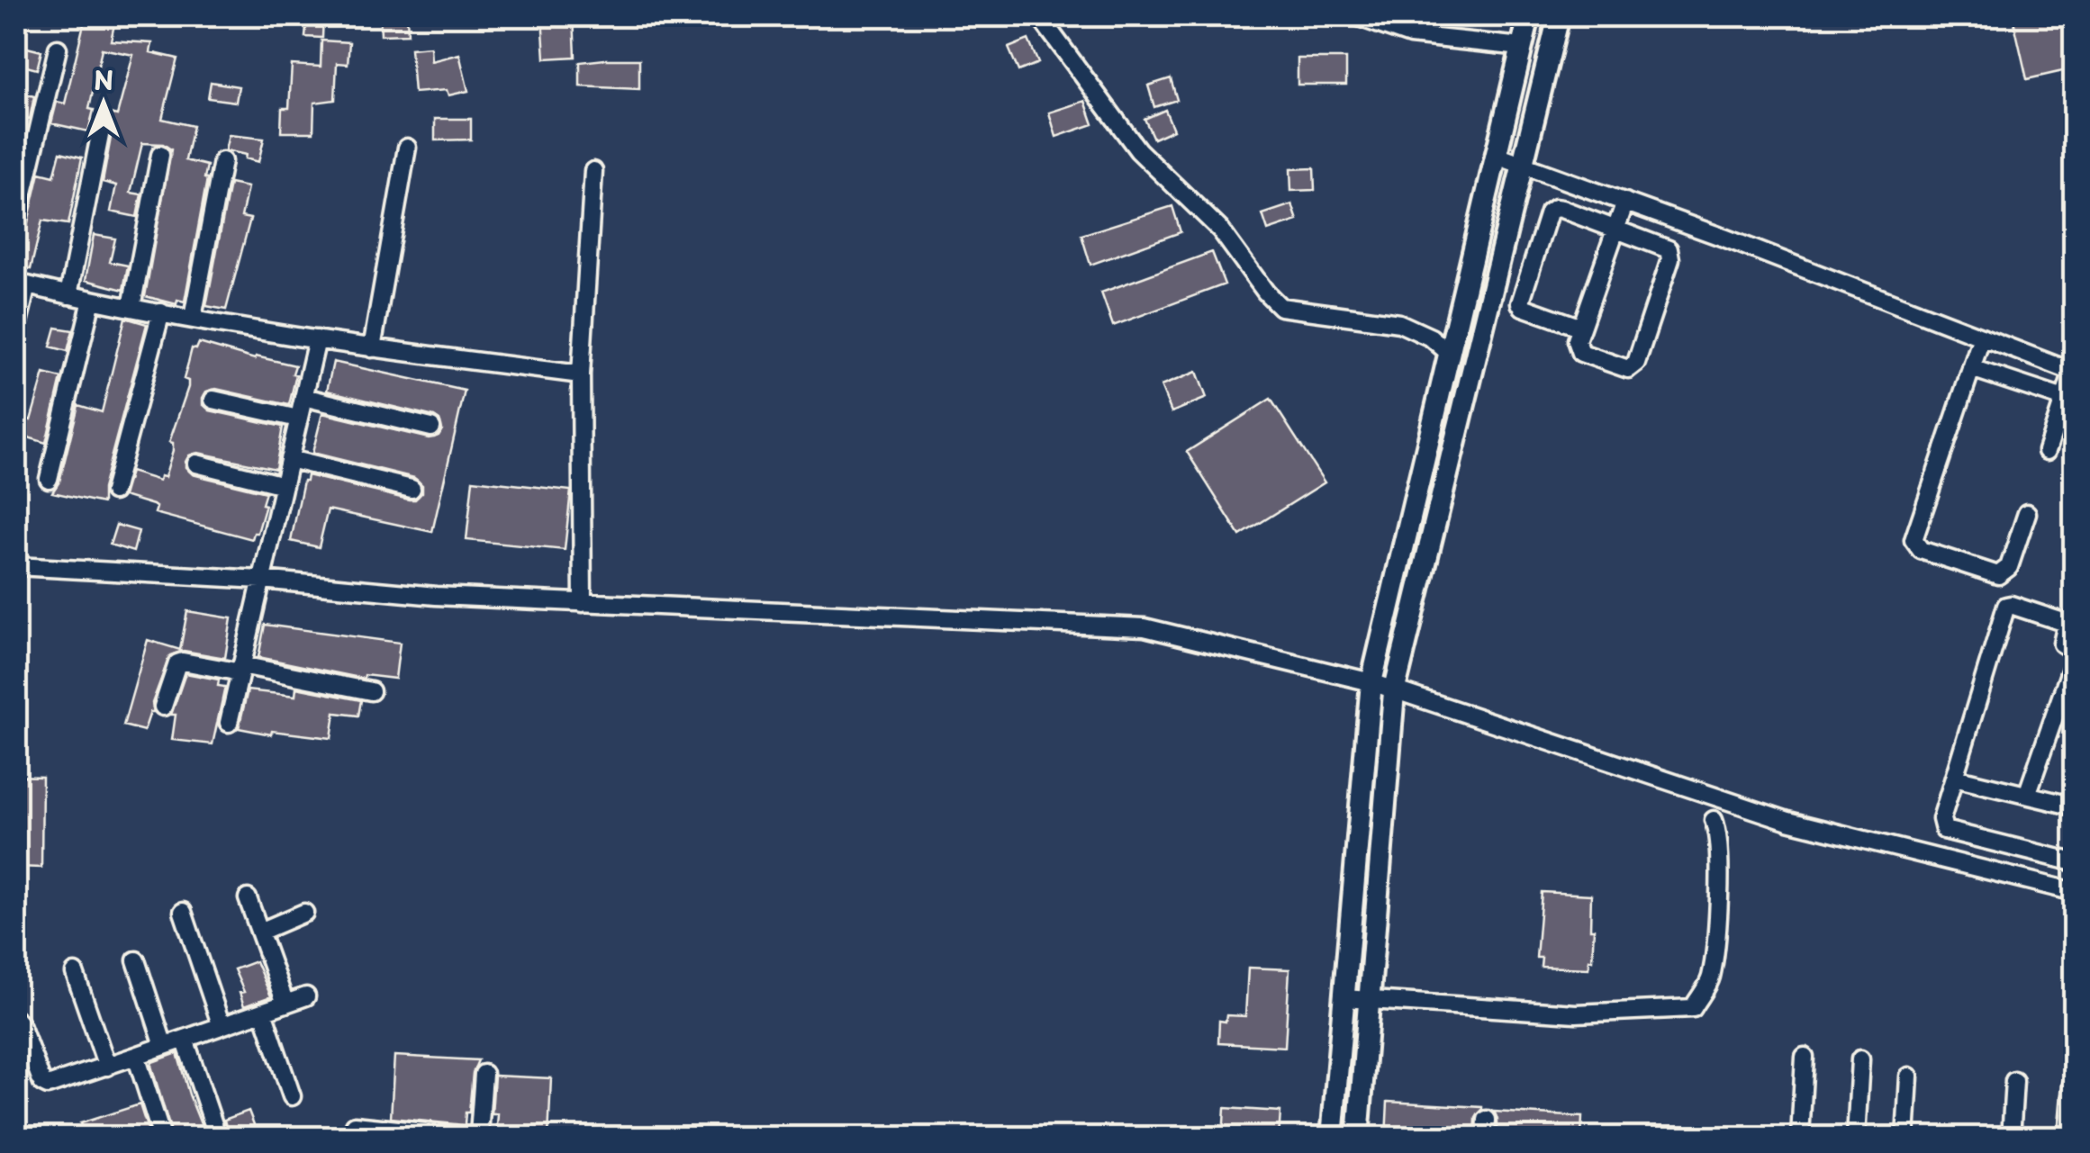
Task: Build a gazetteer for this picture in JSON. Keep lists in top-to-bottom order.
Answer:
{
  "north": "top"
}
